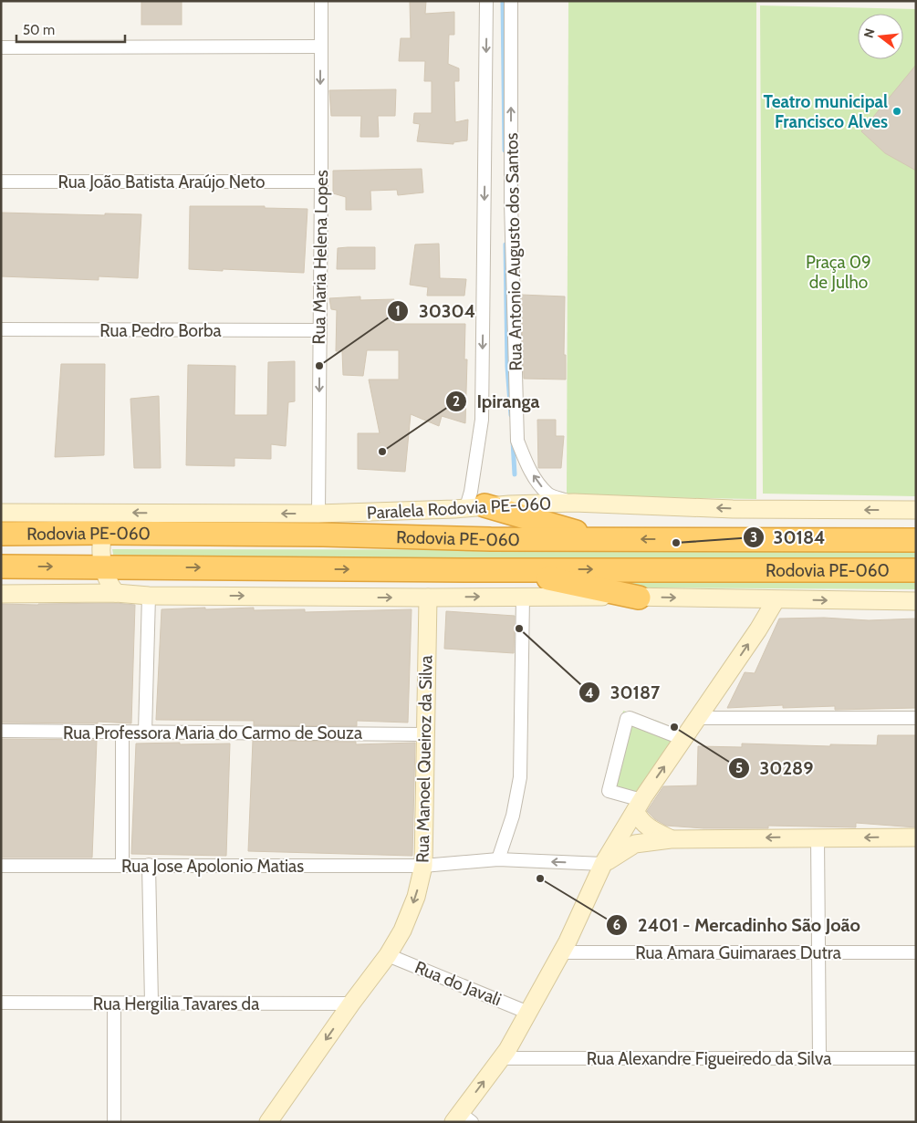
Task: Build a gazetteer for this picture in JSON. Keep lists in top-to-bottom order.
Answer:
{
  "streets": {
    "highway": ["Rodovia PE-060"],
    "main road": ["Paralela Rodovia PE-060", "Rua Manoel Queiroz da Silva"],
    "street": [
      "Rua João Batista Araújo Neto",
      "Rua Antonio Augusto dos Santos",
      "Rua Maria Helena Lopes",
      "Rua Pedro Borba",
      "Rua Professora Maria do Carmo de Souza",
      "Rua Jose Apolonio Matias",
      "Rua Amara Guimaraes Dutra",
      "Rua do Javali",
      "Rua Hergilia Tavares da",
      "Rua Alexandre Figueiredo da Silva"
    ]
  },
  "crossings": [
    ["Rua João Batista Araújo Neto", "Rua Maria Helena Lopes"],
    ["Rua Antonio Augusto dos Santos", "Paralela Rodovia PE-060"],
    ["Rua Maria Helena Lopes", "Rua Pedro Borba"],
    ["Rua Maria Helena Lopes", "Paralela Rodovia PE-060"],
    ["Rua Professora Maria do Carmo de Souza", "Rua Manoel Queiroz da Silva"],
    ["Rua Manoel Queiroz da Silva", "Rua Jose Apolonio Matias"],
    ["Rua Manoel Queiroz da Silva", "Rua do Javali"],
    ["Rua Manoel Queiroz da Silva", "Rua Hergilia Tavares da"]
  ],
  "one_way": ["Rua Maria Helena Lopes"],
  "parks": ["Praça 09 de Julho"],
  "places": [
    "Teatro municipal Francisco Alves",
    "30304",
    "Ipiranga",
    "30184",
    "30187",
    "30289",
    "2401 - Mercadinho São João"
  ],
  "scale_bar": "50 m",
  "north": "left"
}
